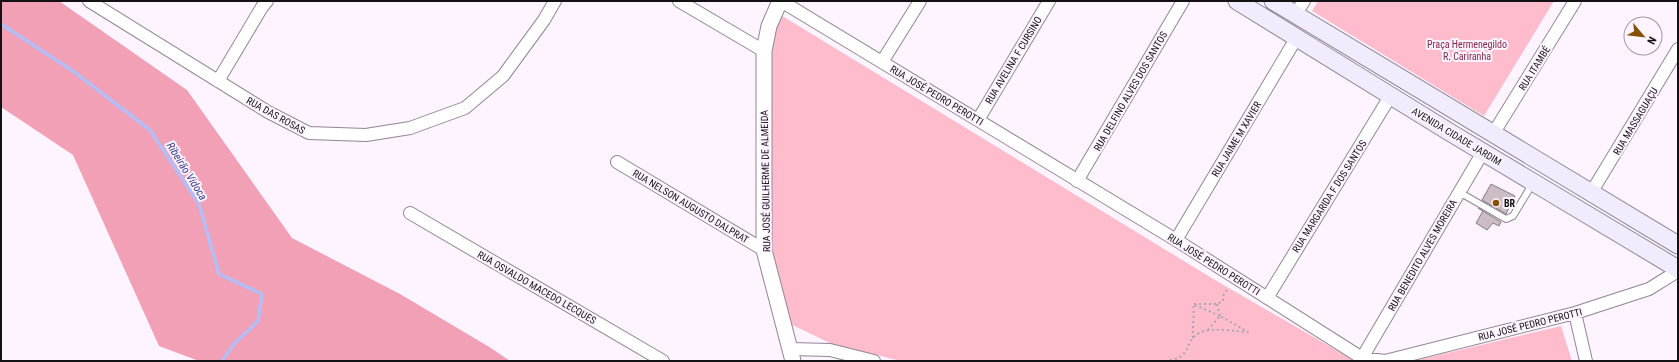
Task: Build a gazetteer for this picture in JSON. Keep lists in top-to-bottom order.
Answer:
{
  "streets": {
    "main road": ["AVENIDA CIDADE JARDIM"],
    "street": [
      "RUA AVELINA F CURSINO",
      "RUA ITAMBÉ",
      "RUA DELFINO ALVES DOS SANTOS",
      "RUA JOSÉ PEDRO PEROTTI",
      "RUA DAS ROSAS",
      "RUA MASSAGUAÇU",
      "RUA JAIME M XAVIER",
      "RUA JOSÉ GUILHERME DE ALMEIDA",
      "RUA MARGARIDA F DOS SANTOS",
      "RUA NELSON AUGUSTO DALPRAT",
      "RUA BENEDITO ALVES MOREIRA",
      "RUA OSVALDO MACEDO LECQUES"
    ]
  },
  "crossings": [
    ["RUA AVELINA F CURSINO", "RUA JOSÉ PEDRO PEROTTI"],
    ["RUA ITAMBÉ", "AVENIDA CIDADE JARDIM"],
    ["RUA DELFINO ALVES DOS SANTOS", "RUA JOSÉ PEDRO PEROTTI"],
    ["RUA JOSÉ PEDRO PEROTTI", "AVENIDA CIDADE JARDIM"],
    ["RUA JOSÉ PEDRO PEROTTI", "RUA JAIME M XAVIER"],
    ["RUA JOSÉ PEDRO PEROTTI", "RUA JOSÉ GUILHERME DE ALMEIDA"],
    ["RUA JOSÉ PEDRO PEROTTI", "RUA MARGARIDA F DOS SANTOS"],
    ["RUA JOSÉ PEDRO PEROTTI", "RUA BENEDITO ALVES MOREIRA"],
    ["RUA MASSAGUAÇU", "AVENIDA CIDADE JARDIM"],
    ["AVENIDA CIDADE JARDIM", "RUA JAIME M XAVIER"],
    ["AVENIDA CIDADE JARDIM", "RUA MARGARIDA F DOS SANTOS"],
    ["AVENIDA CIDADE JARDIM", "RUA BENEDITO ALVES MOREIRA"],
    ["RUA JOSÉ GUILHERME DE ALMEIDA", "RUA NELSON AUGUSTO DALPRAT"]
  ],
  "water": ["Ribeirão Vidoca"],
  "parks": ["Praça Hermenegildo R. Cariranha"],
  "places": ["BR"],
  "north": "bottom right"
}
